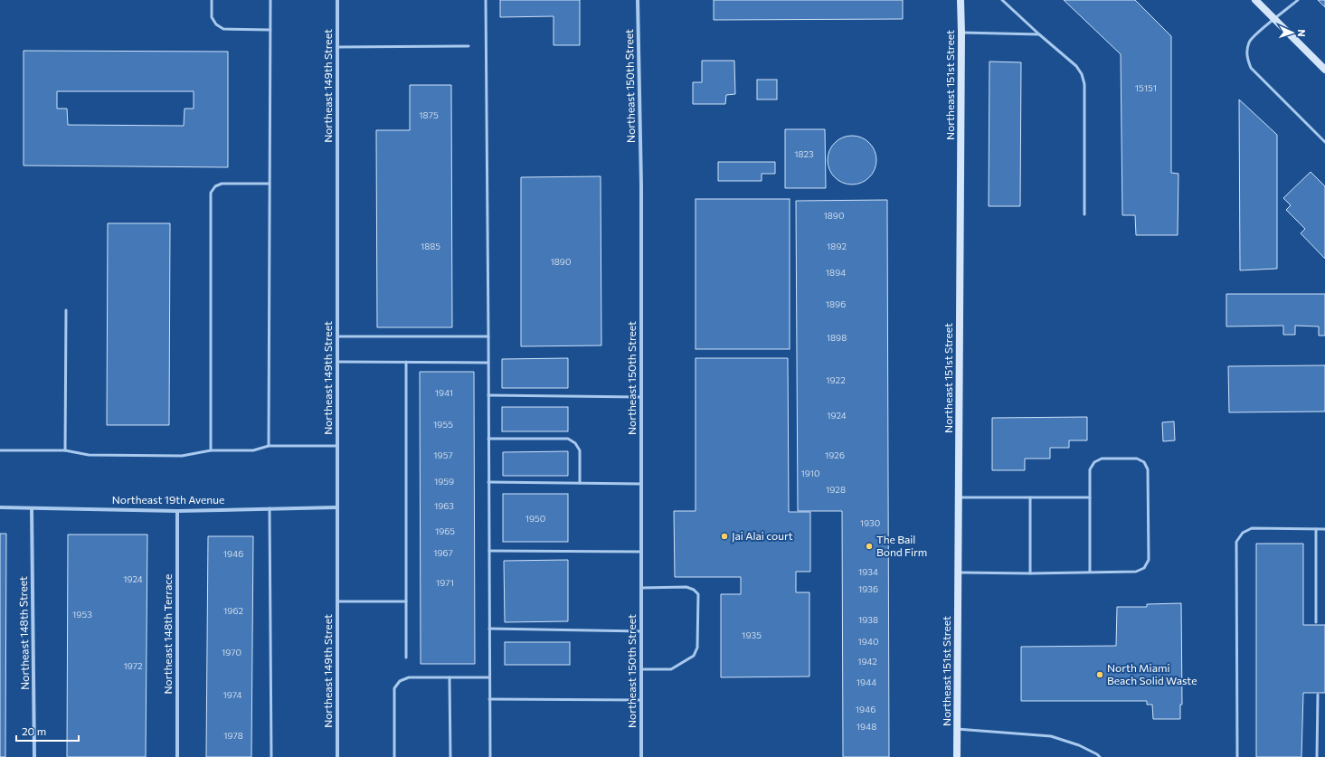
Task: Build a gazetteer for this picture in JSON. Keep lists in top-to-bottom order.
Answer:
{
  "streets": {
    "street": [
      "Northeast 151st Street",
      "Northeast 149th Street",
      "Northeast 150th Street",
      "Northeast 19th Avenue",
      "Northeast 148th Street",
      "Northeast 148th Terrace"
    ]
  },
  "crossings": [
    ["Northeast 149th Street", "Northeast 19th Avenue"],
    ["Northeast 19th Avenue", "Northeast 148th Street"],
    ["Northeast 19th Avenue", "Northeast 148th Terrace"]
  ],
  "places": ["Jai Alai court", "The Bail Bond Firm", "North Miami Beach Solid Waste"],
  "house_numbers": [
    "15151",
    "1875",
    "1823",
    "1890",
    "1885",
    "1892",
    "1890",
    "1894",
    "1896",
    "1898",
    "1922",
    "1941",
    "1924",
    "1955",
    "1957",
    "1926",
    "1910",
    "1959",
    "1928",
    "1963",
    "1950",
    "1930",
    "1965",
    "1967",
    "1946",
    "1934",
    "1924",
    "1971",
    "1936",
    "1962",
    "1953",
    "1938",
    "1935",
    "1940",
    "1970",
    "1942",
    "1972",
    "1944",
    "1974",
    "1946",
    "1948",
    "1978"
  ],
  "scale_bar": "20 m",
  "north": "right"
}
